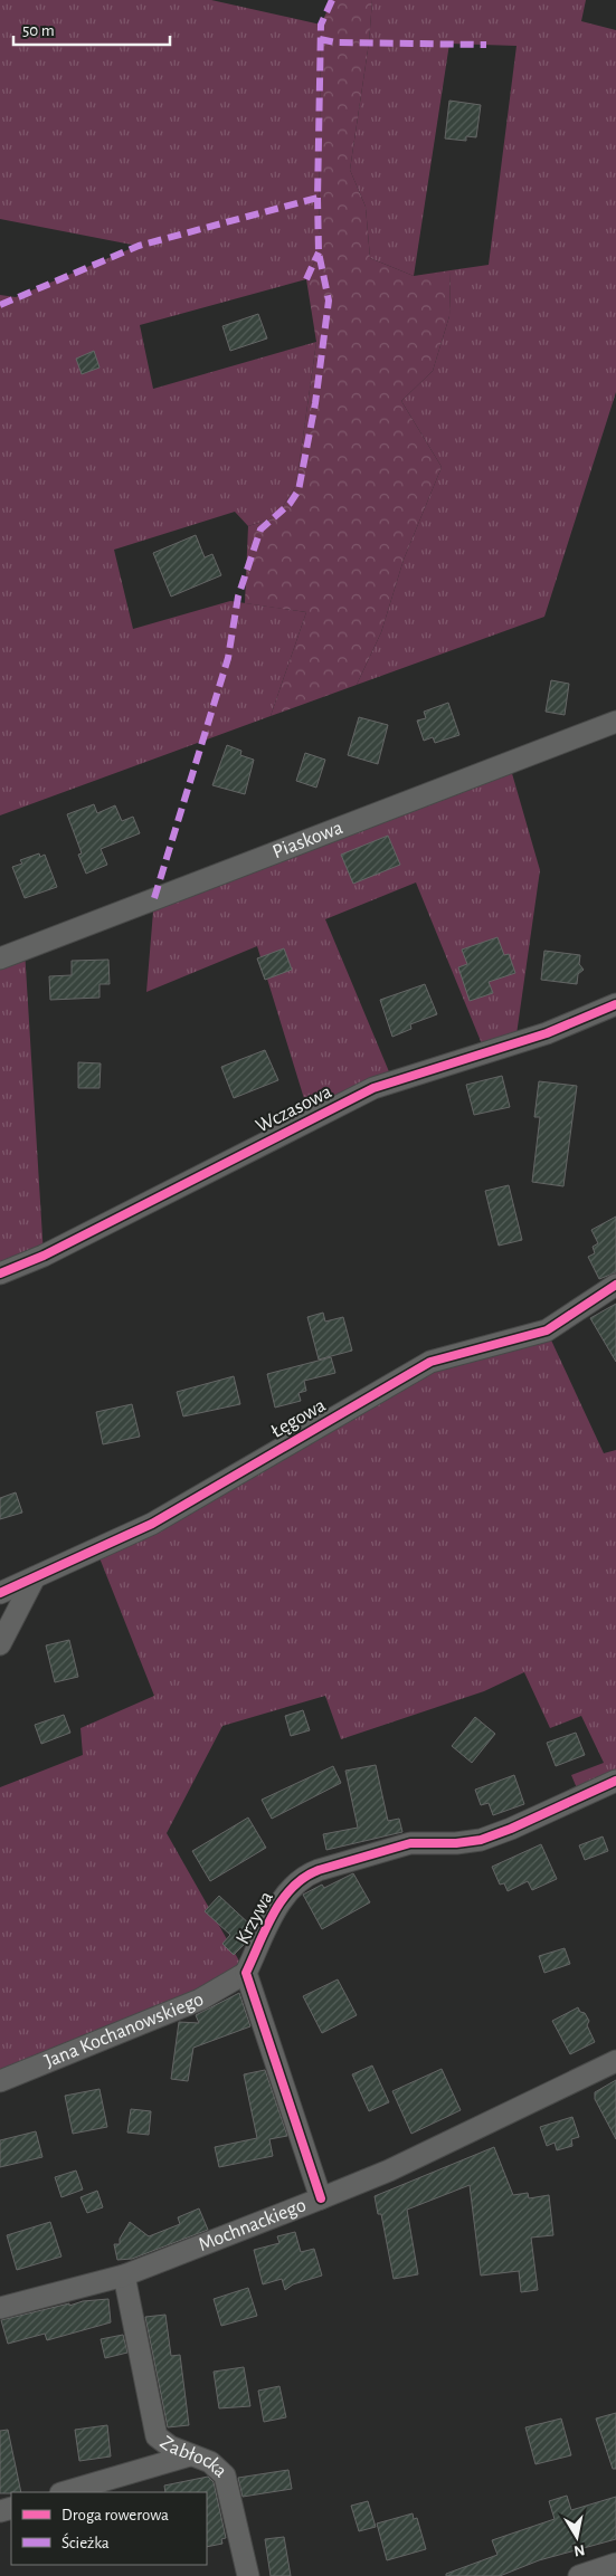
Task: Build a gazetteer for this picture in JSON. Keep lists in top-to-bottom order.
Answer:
{
  "streets": {
    "street": [
      "Piaskowa",
      "Wczasowa",
      "Łęgowa",
      "Krzywa",
      "Jana Kochanowskiego",
      "Mochnackiego",
      "Zabłocka"
    ]
  },
  "crossings": [
    ["Krzywa", "Jana Kochanowskiego"],
    ["Krzywa", "Mochnackiego"],
    ["Mochnackiego", "Zabłocka"]
  ],
  "legend": ["Droga rowerowa", "Ścieżka"],
  "scale_bar": "50 m",
  "north": "bottom"
}
